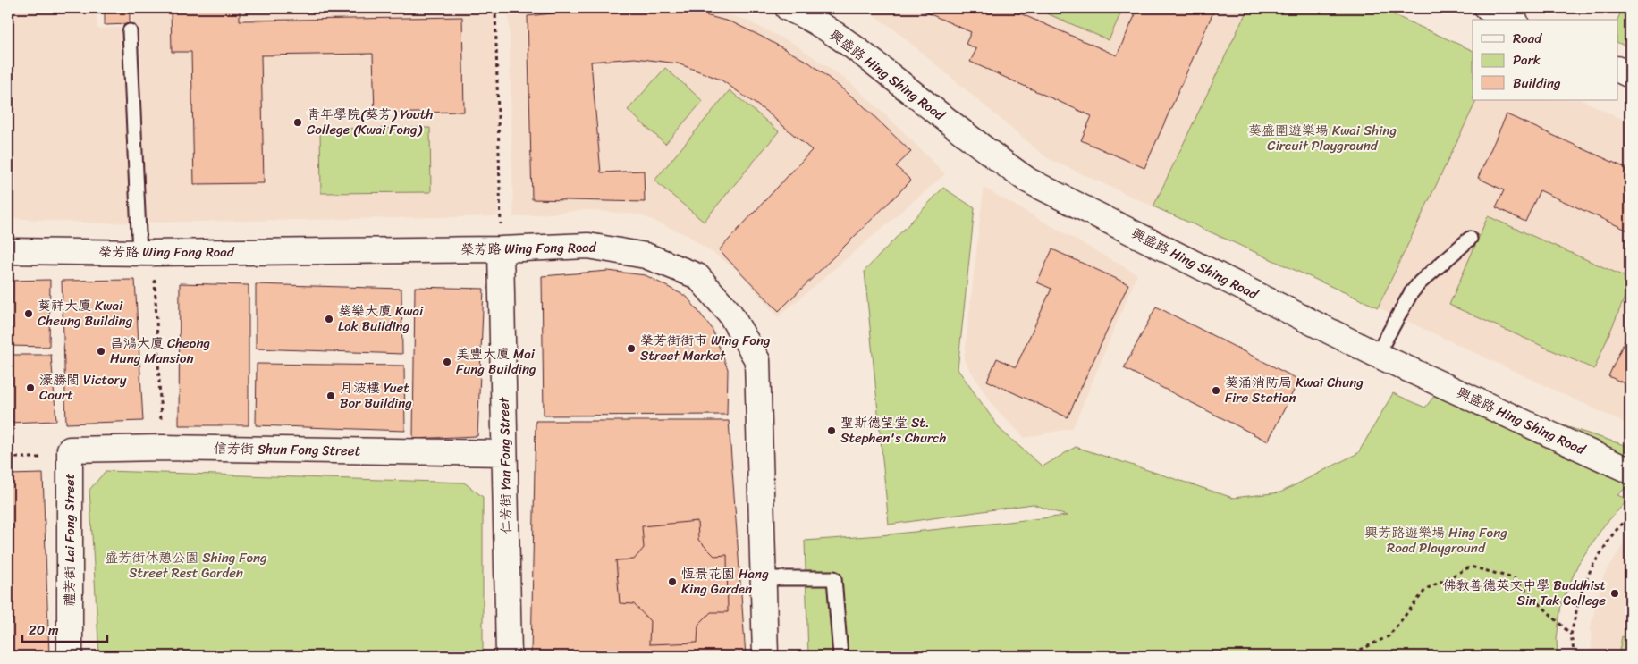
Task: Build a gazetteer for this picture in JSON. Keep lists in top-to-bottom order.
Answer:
{
  "streets": {
    "street": [
      "興盛路 Hing Shing Road",
      "榮芳路 Wing Fong Road",
      "信芳街 Shun Fong Street",
      "仁芳街 Yan Fong Street",
      "禮芳街 Lai Fong Street"
    ]
  },
  "crossings": [
    ["榮芳路 Wing Fong Road", "仁芳街 Yan Fong Street"],
    ["信芳街 Shun Fong Street", "仁芳街 Yan Fong Street"],
    ["信芳街 Shun Fong Street", "禮芳街 Lai Fong Street"]
  ],
  "parks": ["葵盛圍遊樂場 Kwai Shing Circuit Playground", "興芳路遊樂場 Hing Fong Road Playground", "盛芳街休憩公園 Shing Fong Street Rest Garden"],
  "places": [
    "青年學院(葵芳) Youth College (Kwai Fong)",
    "葵祥大廈 Kwai Cheung Building",
    "葵樂大廈 Kwai Lok Building",
    "榮芳街街市 Wing Fong Street Market",
    "昌鴻大廈 Cheong Hung Mansion",
    "美豐大廈 Mai Fung Building",
    "濠勝閣 Victory Court",
    "葵涌消防局 Kwai Chung Fire Station",
    "月波樓 Yuet Bor Building",
    "聖斯德望堂 St. Stephen's Church",
    "恆景花園 Hang King Garden",
    "佛教善德英文中學 Buddhist Sin Tak College"
  ],
  "legend": ["Road", "Park", "Building"],
  "scale_bar": "20 m"
}
